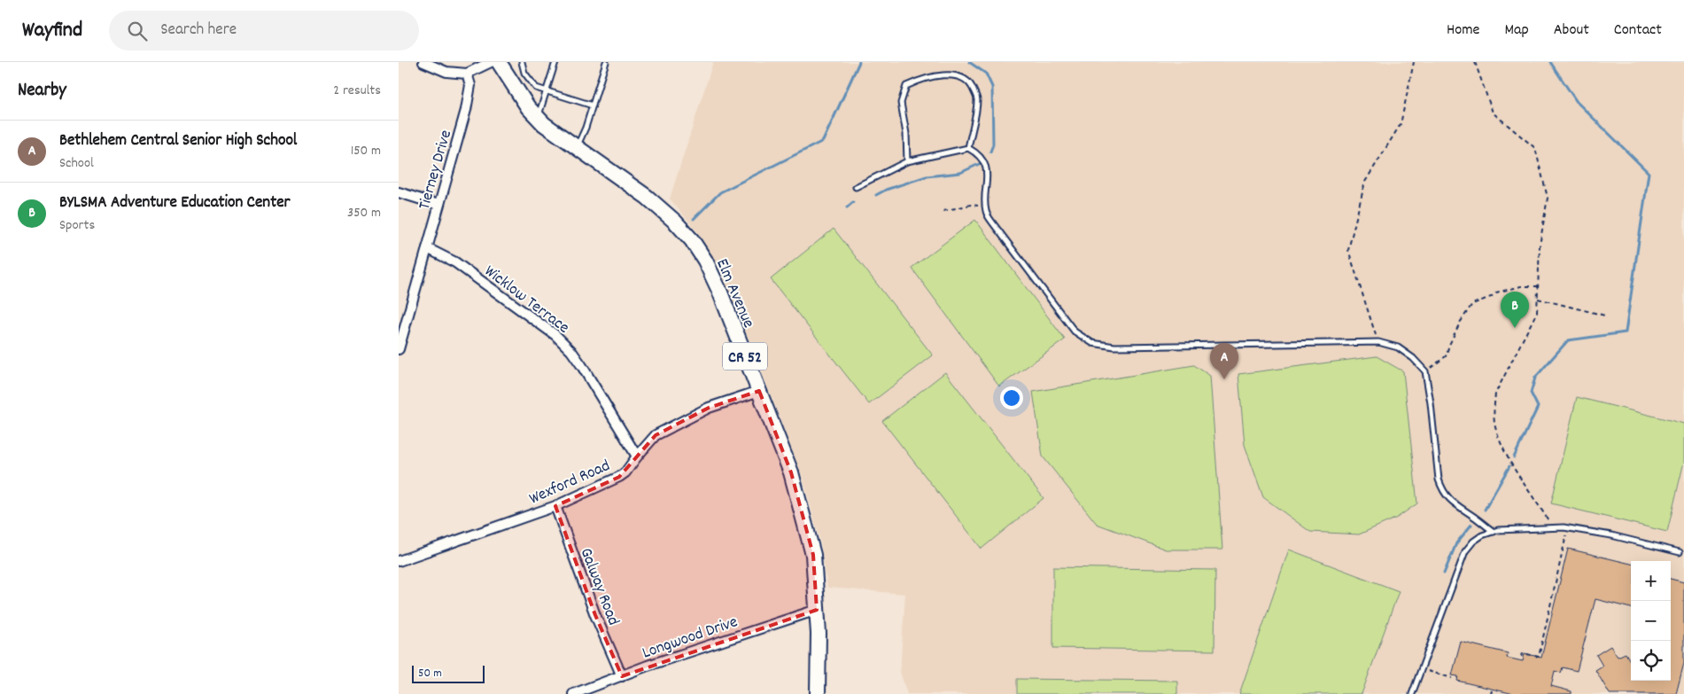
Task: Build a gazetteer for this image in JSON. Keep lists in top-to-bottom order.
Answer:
{
  "streets": {
    "main road": ["Elm Avenue", "CR 52"],
    "street": [
      "Tierney Drive",
      "Wicklow Terrace",
      "Wexford Road",
      "Galway Road",
      "Longwood Drive"
    ]
  },
  "crossings": [
    ["Tierney Drive", "Wicklow Terrace"],
    ["Elm Avenue", "Wexford Road"],
    ["Elm Avenue", "Longwood Drive"],
    ["Wicklow Terrace", "Wexford Road"],
    ["Wexford Road", "Galway Road"],
    ["Galway Road", "Longwood Drive"]
  ],
  "scale_bar": "50 m",
  "page": {
    "header": "Wayfind",
    "search": "Search here",
    "nav": [
      "Home",
      "Map",
      "About",
      "Contact"
    ],
    "heading": ["Nearby", "2 results"],
    "list": [
      {
        "mark": "A",
        "name": "Bethlehem Central Senior High School",
        "note": "School",
        "value": "150 m"
      },
      {
        "mark": "B",
        "name": "BYLSMA Adventure Education Center",
        "note": "Sports",
        "value": "350 m"
      }
    ],
    "pins": ["B", "A"],
    "map_buttons": ["+", "−"],
    "scale": "50 m"
  }
}
